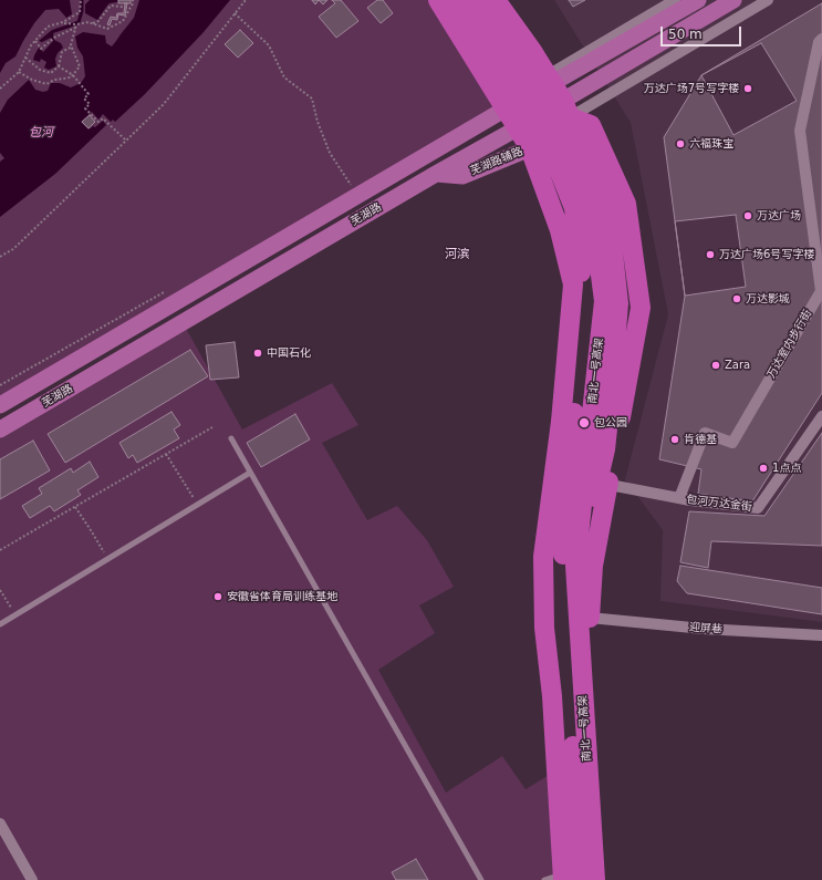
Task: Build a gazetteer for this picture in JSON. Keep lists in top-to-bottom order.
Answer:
{
  "streets": {
    "highway": ["南北一号高架"],
    "main road": ["芜湖路辅路", "芜湖路"],
    "street": ["万达室内步行街", "包河万达金街", "迎屏巷"]
  },
  "crossings": [
    ["芜湖路辅路", "芜湖路"],
    ["万达室内步行街", "包河万达金街"],
    ["南北一号高架", "迎屏巷"]
  ],
  "districts": ["河滨"],
  "water": ["包河"],
  "places": [
    "万达广场7号写字楼",
    "六福珠宝",
    "万达广场",
    "万达广场6号写字楼",
    "万达影城",
    "中国石化",
    "Zara",
    "包公园",
    "肯德基",
    "1点点",
    "安徽省体育局训练基地"
  ],
  "scale_bar": "50 m"
}
